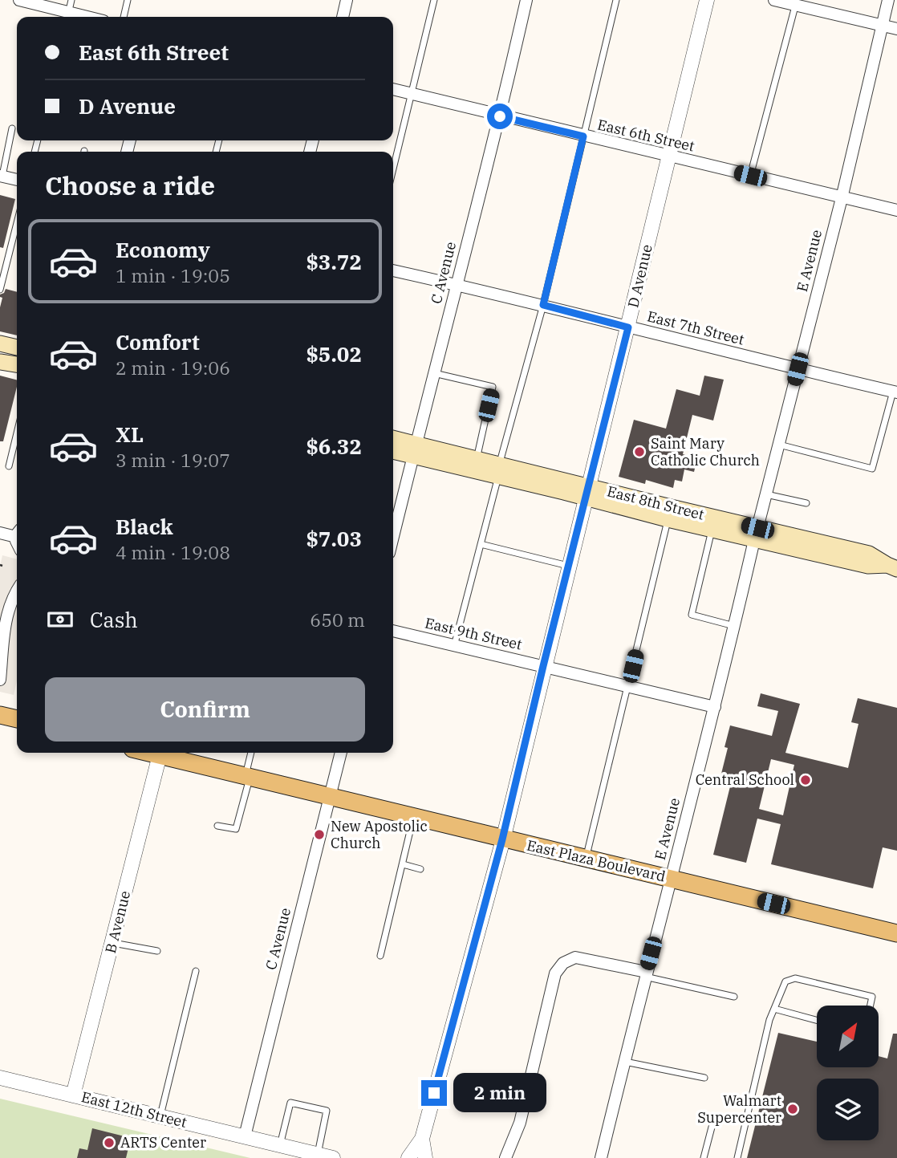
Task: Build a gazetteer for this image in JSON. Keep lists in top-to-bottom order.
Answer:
{
  "streets": {
    "main road": ["East 8th Street", "East Plaza Boulevard"],
    "street": [
      "East 6th Street",
      "E Avenue",
      "C Avenue",
      "D Avenue",
      "East 7th Street",
      "East 9th Street",
      "B Avenue",
      "East 12th Street"
    ]
  },
  "crossings": [
    ["East 6th Street", "E Avenue"],
    ["East 6th Street", "C Avenue"],
    ["East 6th Street", "D Avenue"],
    ["E Avenue", "East 7th Street"],
    ["E Avenue", "East 8th Street"],
    ["E Avenue", "East 9th Street"],
    ["E Avenue", "East Plaza Boulevard"],
    ["C Avenue", "East 7th Street"],
    ["C Avenue", "East 8th Street"],
    ["C Avenue", "East Plaza Boulevard"],
    ["C Avenue", "East 12th Street"],
    ["D Avenue", "East 7th Street"],
    ["D Avenue", "East 8th Street"],
    ["D Avenue", "East 9th Street"],
    ["D Avenue", "East Plaza Boulevard"],
    ["B Avenue", "East 12th Street"]
  ],
  "places": [
    "Saint Mary Catholic Church",
    "Central School",
    "New Apostolic Church",
    "Walmart Supercenter",
    "ARTS Center"
  ],
  "north": "top right",
  "page": {
    "banner": ["East 6th Street", "D Avenue"],
    "heading": "Choose a ride",
    "list": [
      {
        "name": "Economy",
        "note": "1 min · 19:05",
        "value": "$3.72"
      },
      {
        "name": "Comfort",
        "note": "2 min · 19:06",
        "value": "$5.02"
      },
      {
        "name": "XL",
        "note": "3 min · 19:07",
        "value": "$6.32"
      },
      {
        "name": "Black",
        "note": "4 min · 19:08",
        "value": "$7.03"
      }
    ],
    "pay": ["Cash", "650 m"],
    "buttons": "Confirm",
    "bubble": "2 min"
  }
}
